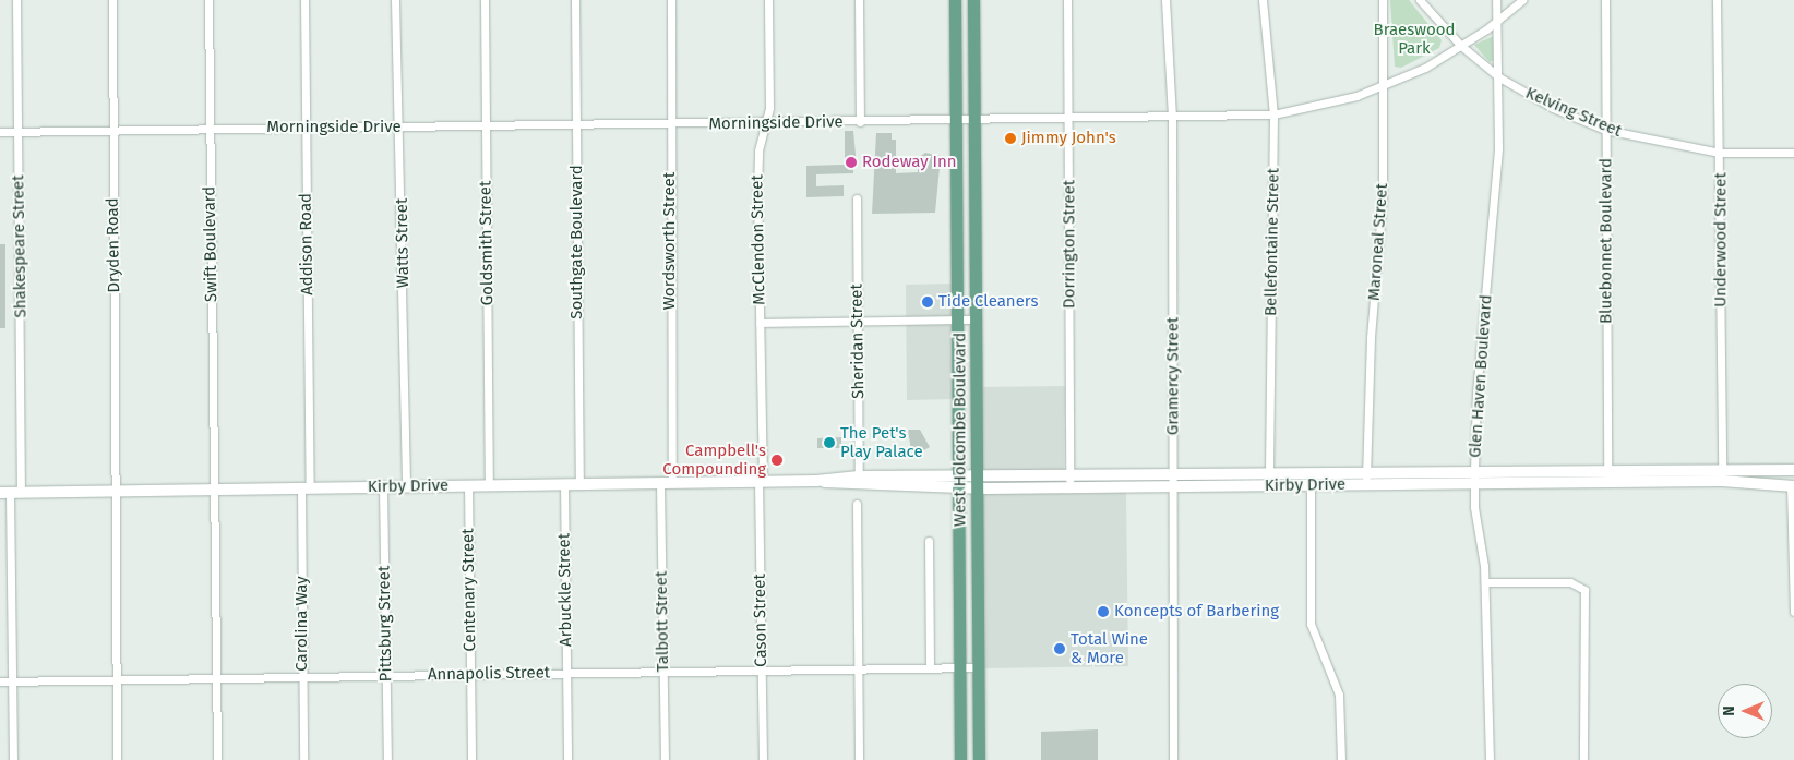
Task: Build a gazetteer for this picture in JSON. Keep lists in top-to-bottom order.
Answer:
{
  "streets": {
    "main road": ["West Holcombe Boulevard", "Kirby Drive"],
    "street": [
      "Kelving Street",
      "Morningside Drive",
      "McClendon Street",
      "Underwood Street",
      "Wordsworth Street",
      "Bluebonnet Boulevard",
      "Southgate Boulevard",
      "Bellefontaine Street",
      "Maroneal Street",
      "Watts Street",
      "Goldsmith Street",
      "Swift Boulevard",
      "Addison Road",
      "Dorrington Street",
      "Dryden Road",
      "Shakespeare Street",
      "Sheridan Street",
      "Gramercy Street",
      "Glen Haven Boulevard",
      "Centenary Street",
      "Arbuckle Street",
      "Cason Street",
      "Talbott Street",
      "Carolina Way",
      "Pittsburg Street",
      "Annapolis Street"
    ]
  },
  "crossings": [
    ["Kelving Street", "Morningside Drive"],
    ["Kelving Street", "Underwood Street"],
    ["Kelving Street", "Bluebonnet Boulevard"],
    ["Kelving Street", "Glen Haven Boulevard"],
    ["Morningside Drive", "McClendon Street"],
    ["Morningside Drive", "Wordsworth Street"],
    ["Morningside Drive", "Southgate Boulevard"],
    ["Morningside Drive", "Bellefontaine Street"],
    ["Morningside Drive", "Maroneal Street"],
    ["Morningside Drive", "Watts Street"],
    ["Morningside Drive", "Goldsmith Street"],
    ["Morningside Drive", "Swift Boulevard"],
    ["Morningside Drive", "Addison Road"],
    ["Morningside Drive", "Dorrington Street"],
    ["Morningside Drive", "Dryden Road"],
    ["Morningside Drive", "Shakespeare Street"],
    ["Morningside Drive", "Gramercy Street"],
    ["Morningside Drive", "Glen Haven Boulevard"],
    ["Morningside Drive", "West Holcombe Boulevard"],
    ["McClendon Street", "Kirby Drive"],
    ["McClendon Street", "Cason Street"],
    ["Underwood Street", "Kirby Drive"],
    ["Wordsworth Street", "Kirby Drive"],
    ["Bluebonnet Boulevard", "Kirby Drive"],
    ["Southgate Boulevard", "Kirby Drive"],
    ["Bellefontaine Street", "Kirby Drive"],
    ["Maroneal Street", "Kirby Drive"],
    ["Watts Street", "Kirby Drive"],
    ["Goldsmith Street", "Kirby Drive"],
    ["Swift Boulevard", "Kirby Drive"],
    ["Swift Boulevard", "Annapolis Street"],
    ["Addison Road", "Kirby Drive"],
    ["Addison Road", "Carolina Way"],
    ["Dorrington Street", "Kirby Drive"],
    ["Dryden Road", "Kirby Drive"],
    ["Dryden Road", "Annapolis Street"],
    ["Shakespeare Street", "Kirby Drive"],
    ["Shakespeare Street", "Annapolis Street"],
    ["Sheridan Street", "Kirby Drive"],
    ["Gramercy Street", "Kirby Drive"],
    ["Glen Haven Boulevard", "Kirby Drive"],
    ["West Holcombe Boulevard", "Kirby Drive"],
    ["West Holcombe Boulevard", "Annapolis Street"],
    ["Kirby Drive", "Centenary Street"],
    ["Kirby Drive", "Arbuckle Street"],
    ["Kirby Drive", "Cason Street"],
    ["Kirby Drive", "Talbott Street"],
    ["Kirby Drive", "Carolina Way"],
    ["Kirby Drive", "Pittsburg Street"],
    ["Centenary Street", "Annapolis Street"],
    ["Arbuckle Street", "Annapolis Street"],
    ["Cason Street", "Annapolis Street"],
    ["Talbott Street", "Annapolis Street"],
    ["Carolina Way", "Annapolis Street"],
    ["Pittsburg Street", "Annapolis Street"]
  ],
  "parks": ["Braeswood Park"],
  "places": [
    "Jimmy John's",
    "Rodeway Inn",
    "Tide Cleaners",
    "The Pet's Play Palace",
    "Campbell's Compounding",
    "Koncepts of Barbering",
    "Total Wine & More"
  ],
  "north": "left"
}
